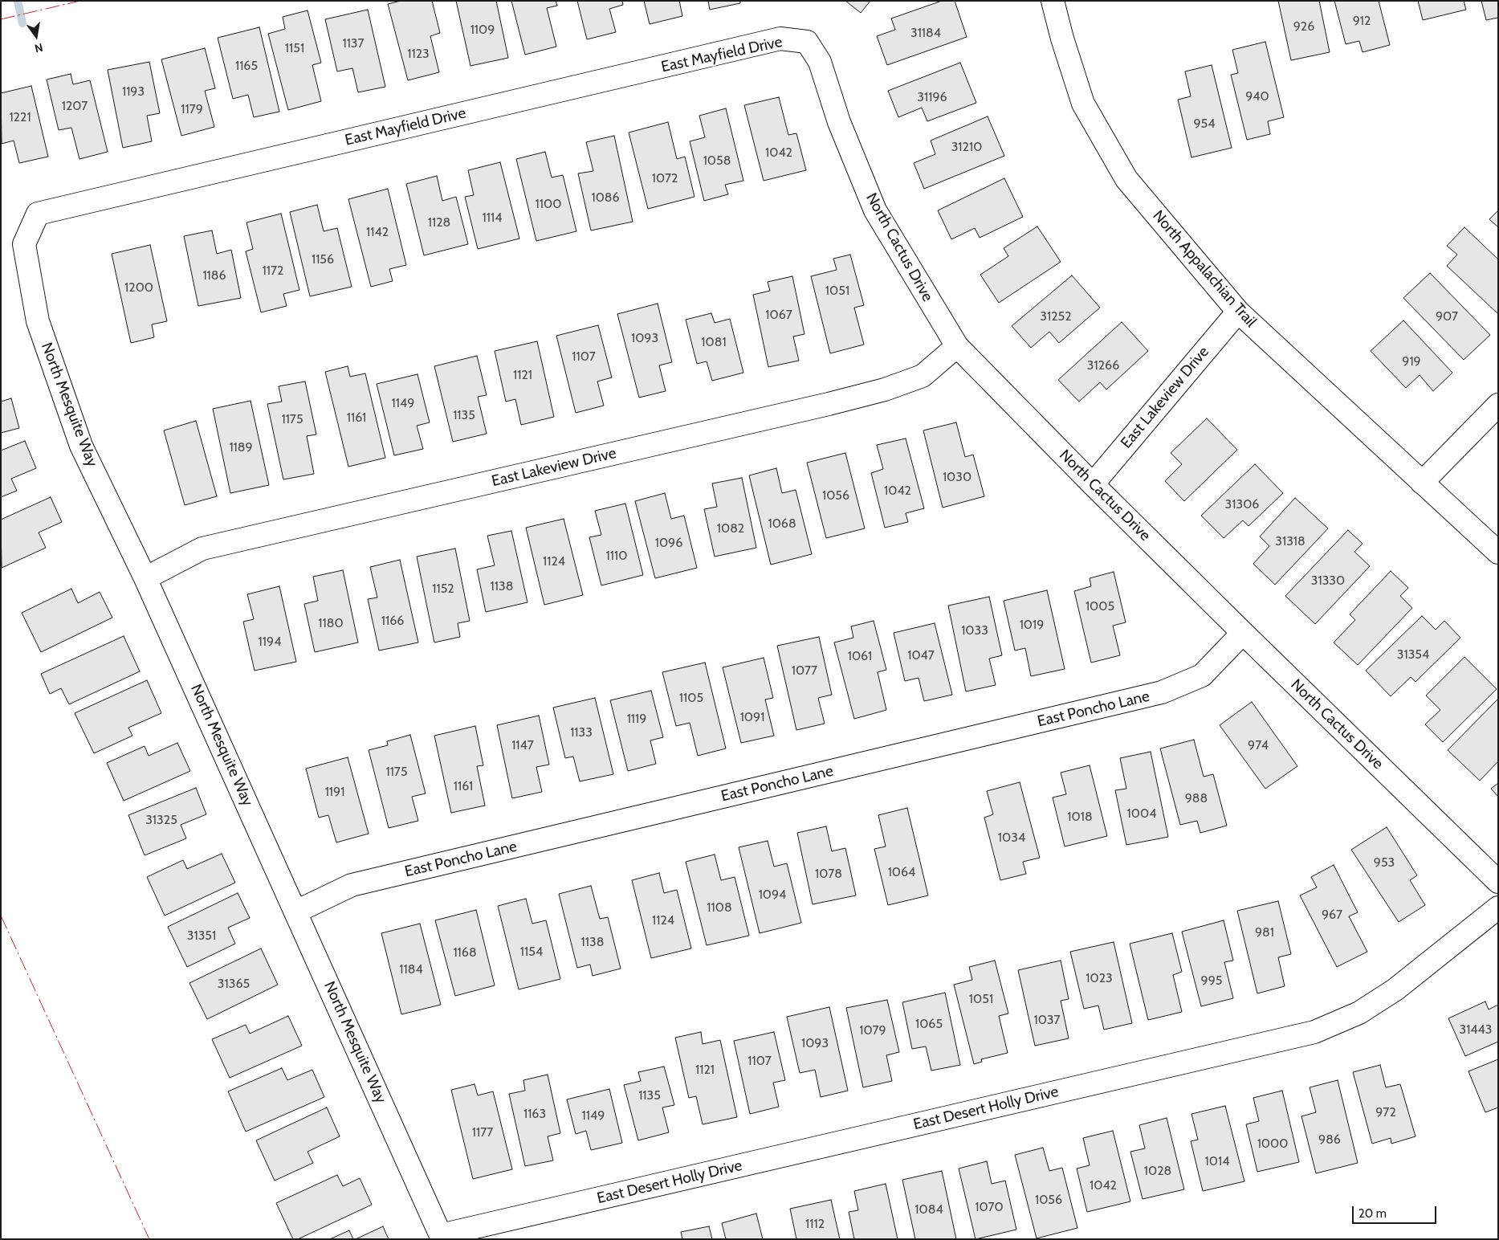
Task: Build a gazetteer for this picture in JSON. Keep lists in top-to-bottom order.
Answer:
{
  "streets": {
    "street": [
      "East Mayfield Drive",
      "North Cactus Drive",
      "North Appalachian Trail",
      "East Lakeview Drive",
      "North Mesquite Way",
      "East Poncho Lane",
      "East Desert Holly Drive"
    ]
  },
  "crossings": [
    ["East Mayfield Drive", "North Cactus Drive"],
    ["East Mayfield Drive", "North Mesquite Way"],
    ["North Cactus Drive", "East Lakeview Drive"],
    ["North Cactus Drive", "East Poncho Lane"],
    ["North Appalachian Trail", "East Lakeview Drive"],
    ["East Lakeview Drive", "North Mesquite Way"],
    ["North Mesquite Way", "East Poncho Lane"],
    ["North Mesquite Way", "East Desert Holly Drive"]
  ],
  "house_numbers": [
    "912",
    "926",
    "1109",
    "31184",
    "1137",
    "1151",
    "1123",
    "1165",
    "1193",
    "940",
    "31196",
    "1207",
    "1179",
    "1221",
    "954",
    "31210",
    "1042",
    "1058",
    "1072",
    "1086",
    "1100",
    "1114",
    "1128",
    "1142",
    "1156",
    "1172",
    "1186",
    "1200",
    "1051",
    "1067",
    "31252",
    "907",
    "1093",
    "1081",
    "1107",
    "919",
    "31266",
    "1121",
    "1149",
    "1135",
    "1161",
    "1175",
    "1189",
    "1030",
    "1042",
    "1056",
    "31306",
    "1068",
    "1082",
    "31318",
    "1096",
    "1110",
    "1124",
    "31330",
    "1138",
    "1152",
    "1005",
    "1166",
    "1180",
    "1019",
    "1033",
    "1194",
    "31354",
    "1047",
    "1061",
    "1077",
    "1105",
    "1091",
    "1119",
    "1133",
    "1147",
    "974",
    "1175",
    "1161",
    "1191",
    "988",
    "1004",
    "1018",
    "31325",
    "1034",
    "953",
    "1064",
    "1078",
    "1094",
    "1108",
    "967",
    "1124",
    "981",
    "31351",
    "1138",
    "1154",
    "1168",
    "1184",
    "1023",
    "995",
    "31365",
    "1051",
    "1037",
    "1065",
    "31443",
    "1079",
    "1093",
    "1107",
    "1121",
    "1135",
    "972",
    "1163",
    "1149",
    "1177",
    "986",
    "1000",
    "1014",
    "1028",
    "1042",
    "1056",
    "1070",
    "1084",
    "1112"
  ],
  "scale_bar": "20 m",
  "north": "bottom"
}
